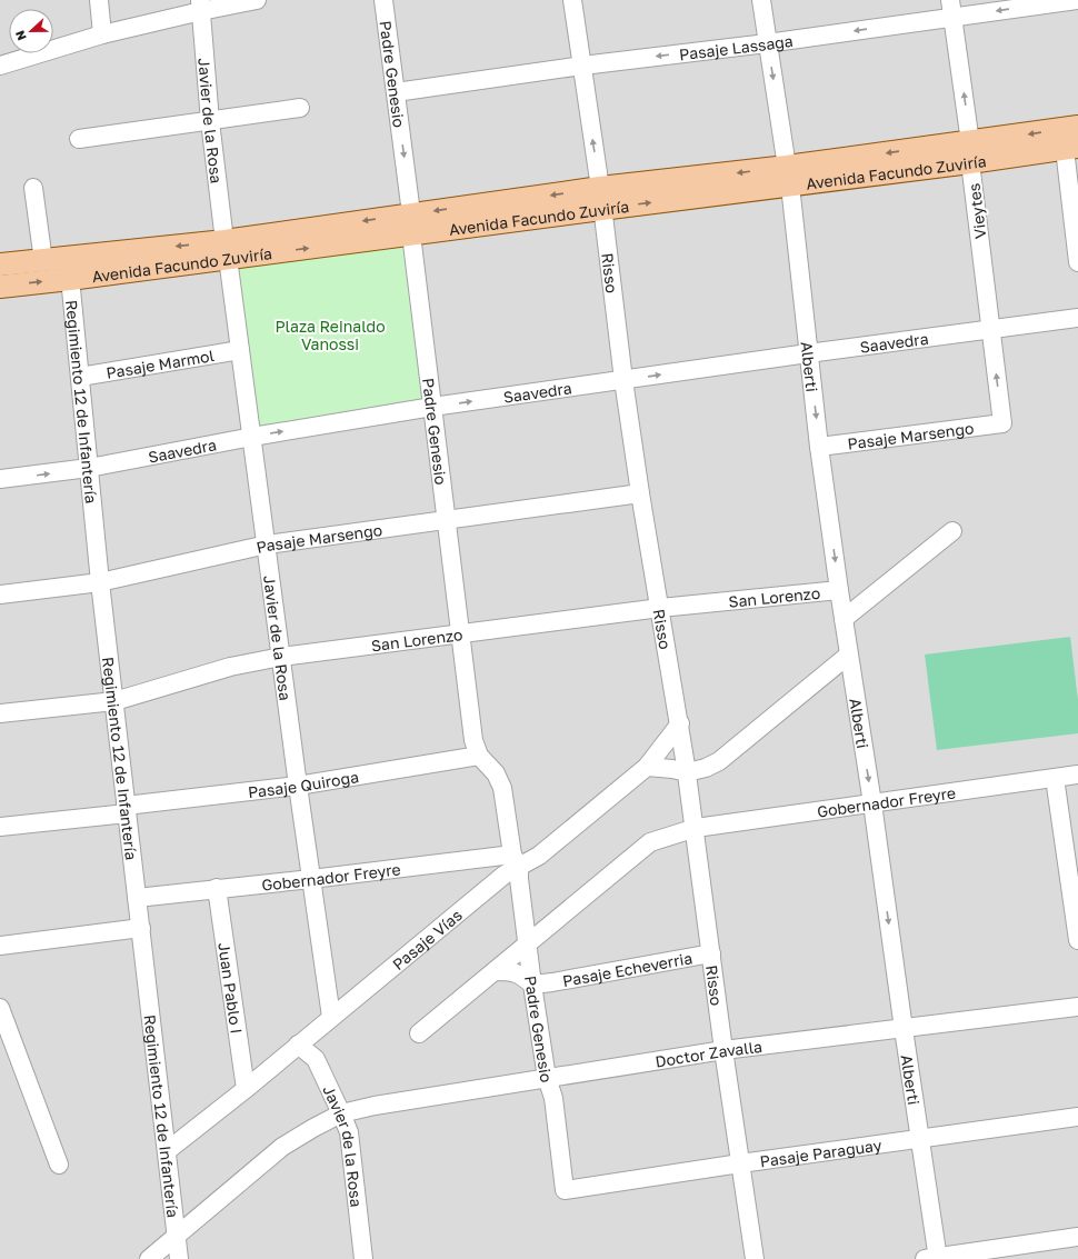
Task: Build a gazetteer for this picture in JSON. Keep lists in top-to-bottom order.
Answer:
{
  "streets": {
    "main road": ["Avenida Facundo Zuviría"],
    "street": [
      "Pasaje Lassaga",
      "Padre Genesio",
      "Javier de la Rosa",
      "Vieytes",
      "Risso",
      "Saavedra",
      "Pasaje Marmol",
      "Alberti",
      "Regimiento 12 de Infantería",
      "Pasaje Marsengo",
      "San Lorenzo",
      "Pasaje Quiroga",
      "Gobernador Freyre",
      "Pasaje Vías",
      "Pasaje Echeverria",
      "Juan Pablo I",
      "Doctor Zavalla",
      "Pasaje Paraguay"
    ]
  },
  "crossings": [
    ["Pasaje Lassaga", "Padre Genesio"],
    ["Pasaje Lassaga", "Vieytes"],
    ["Pasaje Lassaga", "Risso"],
    ["Pasaje Lassaga", "Alberti"],
    ["Padre Genesio", "Avenida Facundo Zuviría"],
    ["Padre Genesio", "Saavedra"],
    ["Padre Genesio", "Pasaje Marsengo"],
    ["Padre Genesio", "San Lorenzo"],
    ["Padre Genesio", "Pasaje Quiroga"],
    ["Padre Genesio", "Gobernador Freyre"],
    ["Padre Genesio", "Pasaje Vías"],
    ["Padre Genesio", "Pasaje Echeverria"],
    ["Padre Genesio", "Doctor Zavalla"],
    ["Padre Genesio", "Pasaje Paraguay"],
    ["Javier de la Rosa", "Avenida Facundo Zuviría"],
    ["Javier de la Rosa", "Saavedra"],
    ["Javier de la Rosa", "Pasaje Marmol"],
    ["Javier de la Rosa", "Pasaje Marsengo"],
    ["Javier de la Rosa", "San Lorenzo"],
    ["Javier de la Rosa", "Pasaje Quiroga"],
    ["Javier de la Rosa", "Gobernador Freyre"],
    ["Javier de la Rosa", "Pasaje Vías"],
    ["Javier de la Rosa", "Doctor Zavalla"],
    ["Avenida Facundo Zuviría", "Vieytes"],
    ["Avenida Facundo Zuviría", "Risso"],
    ["Avenida Facundo Zuviría", "Alberti"],
    ["Avenida Facundo Zuviría", "Regimiento 12 de Infantería"],
    ["Vieytes", "Saavedra"],
    ["Vieytes", "Pasaje Marsengo"],
    ["Risso", "Saavedra"],
    ["Risso", "Pasaje Marsengo"],
    ["Risso", "San Lorenzo"],
    ["Risso", "Gobernador Freyre"],
    ["Risso", "Pasaje Vías"],
    ["Risso", "Pasaje Echeverria"],
    ["Risso", "Doctor Zavalla"],
    ["Risso", "Pasaje Paraguay"],
    ["Saavedra", "Alberti"],
    ["Saavedra", "Regimiento 12 de Infantería"],
    ["Pasaje Marmol", "Regimiento 12 de Infantería"],
    ["Alberti", "Pasaje Marsengo"],
    ["Alberti", "San Lorenzo"],
    ["Alberti", "Gobernador Freyre"],
    ["Alberti", "Doctor Zavalla"],
    ["Alberti", "Pasaje Paraguay"],
    ["Regimiento 12 de Infantería", "Pasaje Marsengo"],
    ["Regimiento 12 de Infantería", "San Lorenzo"],
    ["Regimiento 12 de Infantería", "Pasaje Quiroga"],
    ["Regimiento 12 de Infantería", "Gobernador Freyre"],
    ["Regimiento 12 de Infantería", "Pasaje Vías"],
    ["Gobernador Freyre", "Pasaje Vías"],
    ["Gobernador Freyre", "Juan Pablo I"],
    ["Pasaje Vías", "Juan Pablo I"]
  ],
  "one_way": [
    "Pasaje Lassaga",
    "Vieytes",
    "Saavedra",
    "Alberti"
  ],
  "parks": ["Plaza Reinaldo Vanossi"],
  "north": "left"
}
